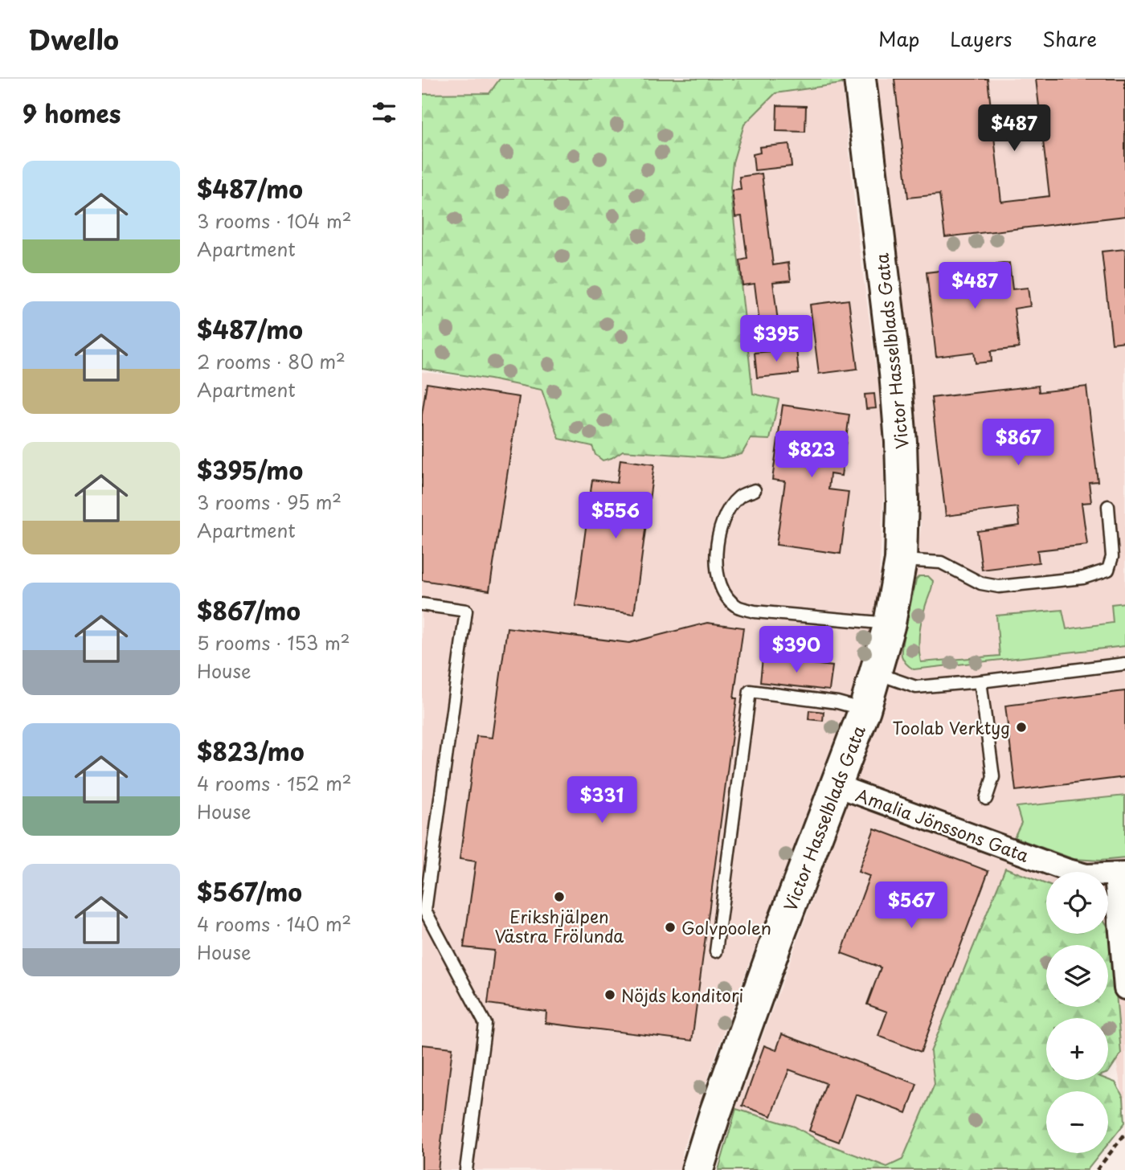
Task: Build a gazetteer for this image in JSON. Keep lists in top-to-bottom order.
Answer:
{
  "streets": {
    "street": ["Victor Hasselblads Gata", "Amalia Jönssons Gata"]
  },
  "crossings": [
    ["Victor Hasselblads Gata", "Amalia Jönssons Gata"]
  ],
  "places": [
    "Toolab Verktyg",
    "Erikshjälpen Västra Frölunda",
    "Golvpoolen",
    "Nöjds konditori"
  ],
  "page": {
    "header": "Dwello",
    "nav": ["Map", "Layers", "Share"],
    "heading": "9 homes",
    "price": [
      "$487",
      "$487",
      "$395",
      "$867",
      "$823",
      "$556",
      "$390",
      "$331",
      "$567"
    ],
    "list": [
      {
        "name": "$487/mo",
        "note": "3 rooms · 104 m² · Apartment"
      },
      {
        "name": "$487/mo",
        "note": "2 rooms · 80 m² · Apartment"
      },
      {
        "name": "$395/mo",
        "note": "3 rooms · 95 m² · Apartment"
      },
      {
        "name": "$867/mo",
        "note": "5 rooms · 153 m² · House"
      },
      {
        "name": "$823/mo",
        "note": "4 rooms · 152 m² · House"
      },
      {
        "name": "$567/mo",
        "note": "4 rooms · 140 m² · House"
      }
    ],
    "map_buttons": ["+", "−"]
  }
}
